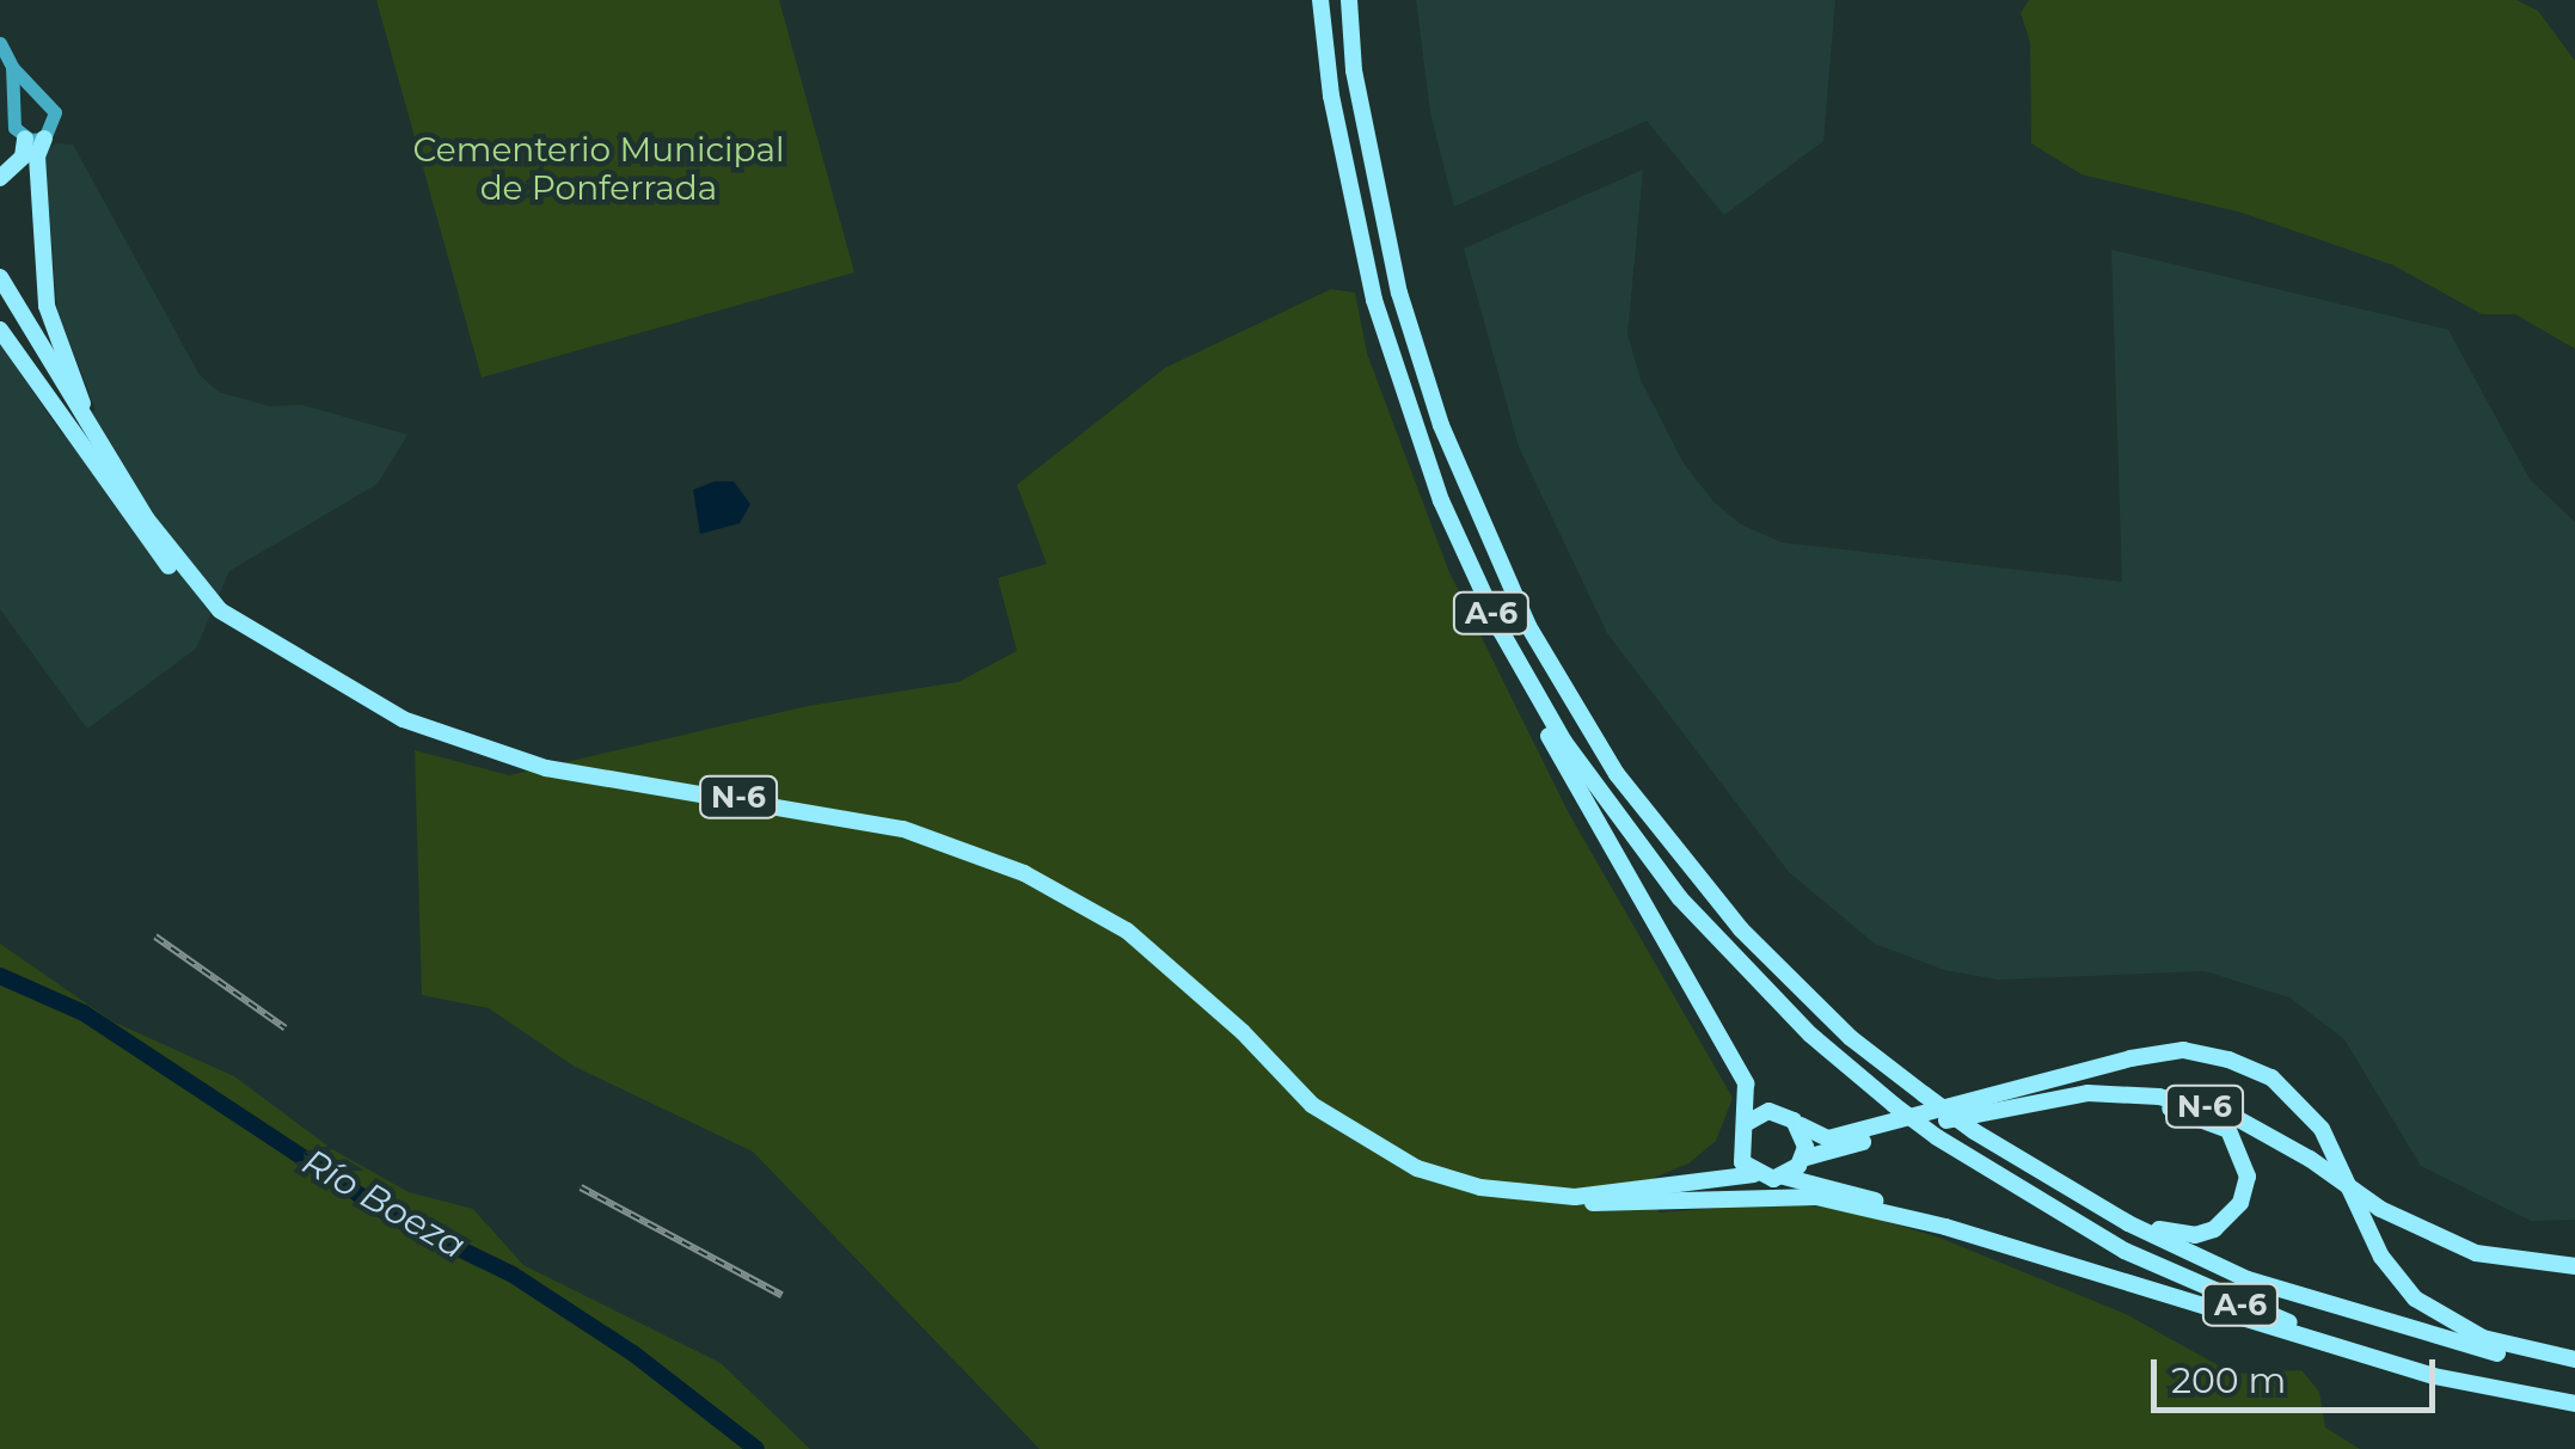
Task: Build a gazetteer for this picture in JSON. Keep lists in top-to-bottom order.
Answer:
{
  "streets": {
    "highway": ["A-6", "N-6"]
  },
  "water": ["Río Boeza"],
  "parks": ["Cementerio Municipal de Ponferrada"],
  "scale_bar": "200 m"
}
